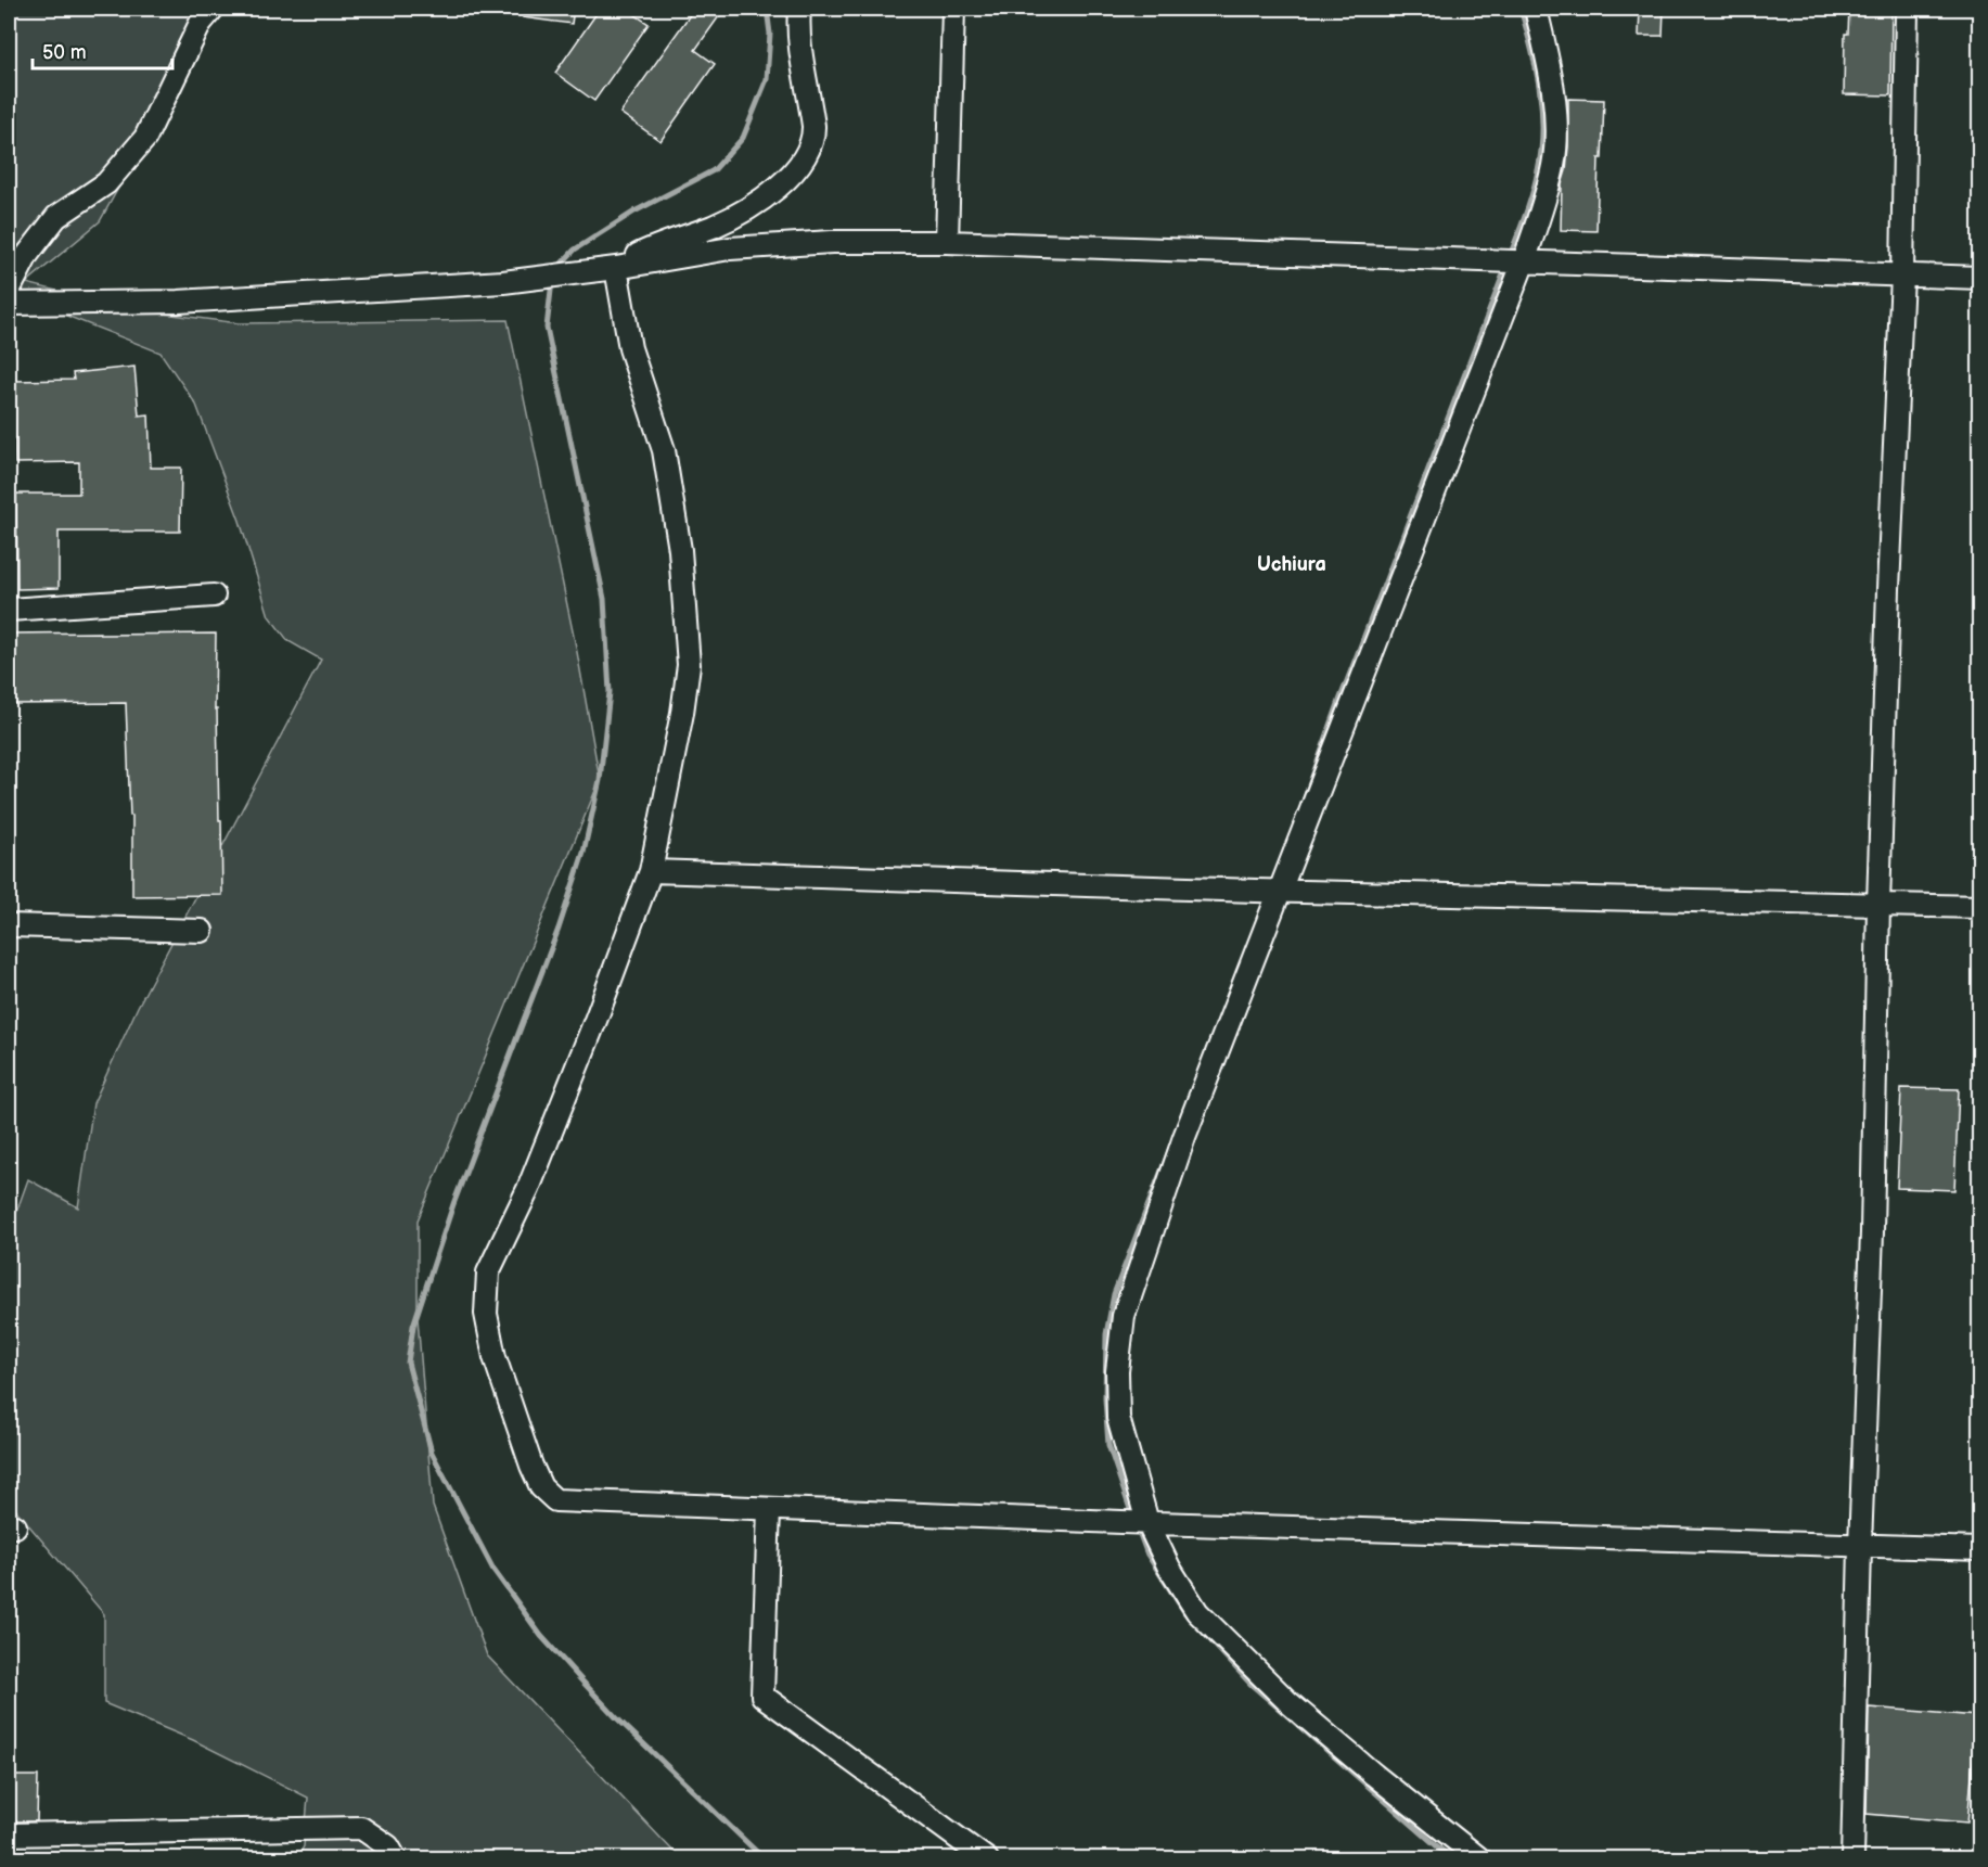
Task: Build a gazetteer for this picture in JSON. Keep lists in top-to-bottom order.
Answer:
{
  "districts": ["Uchiura"],
  "scale_bar": "50 m"
}
